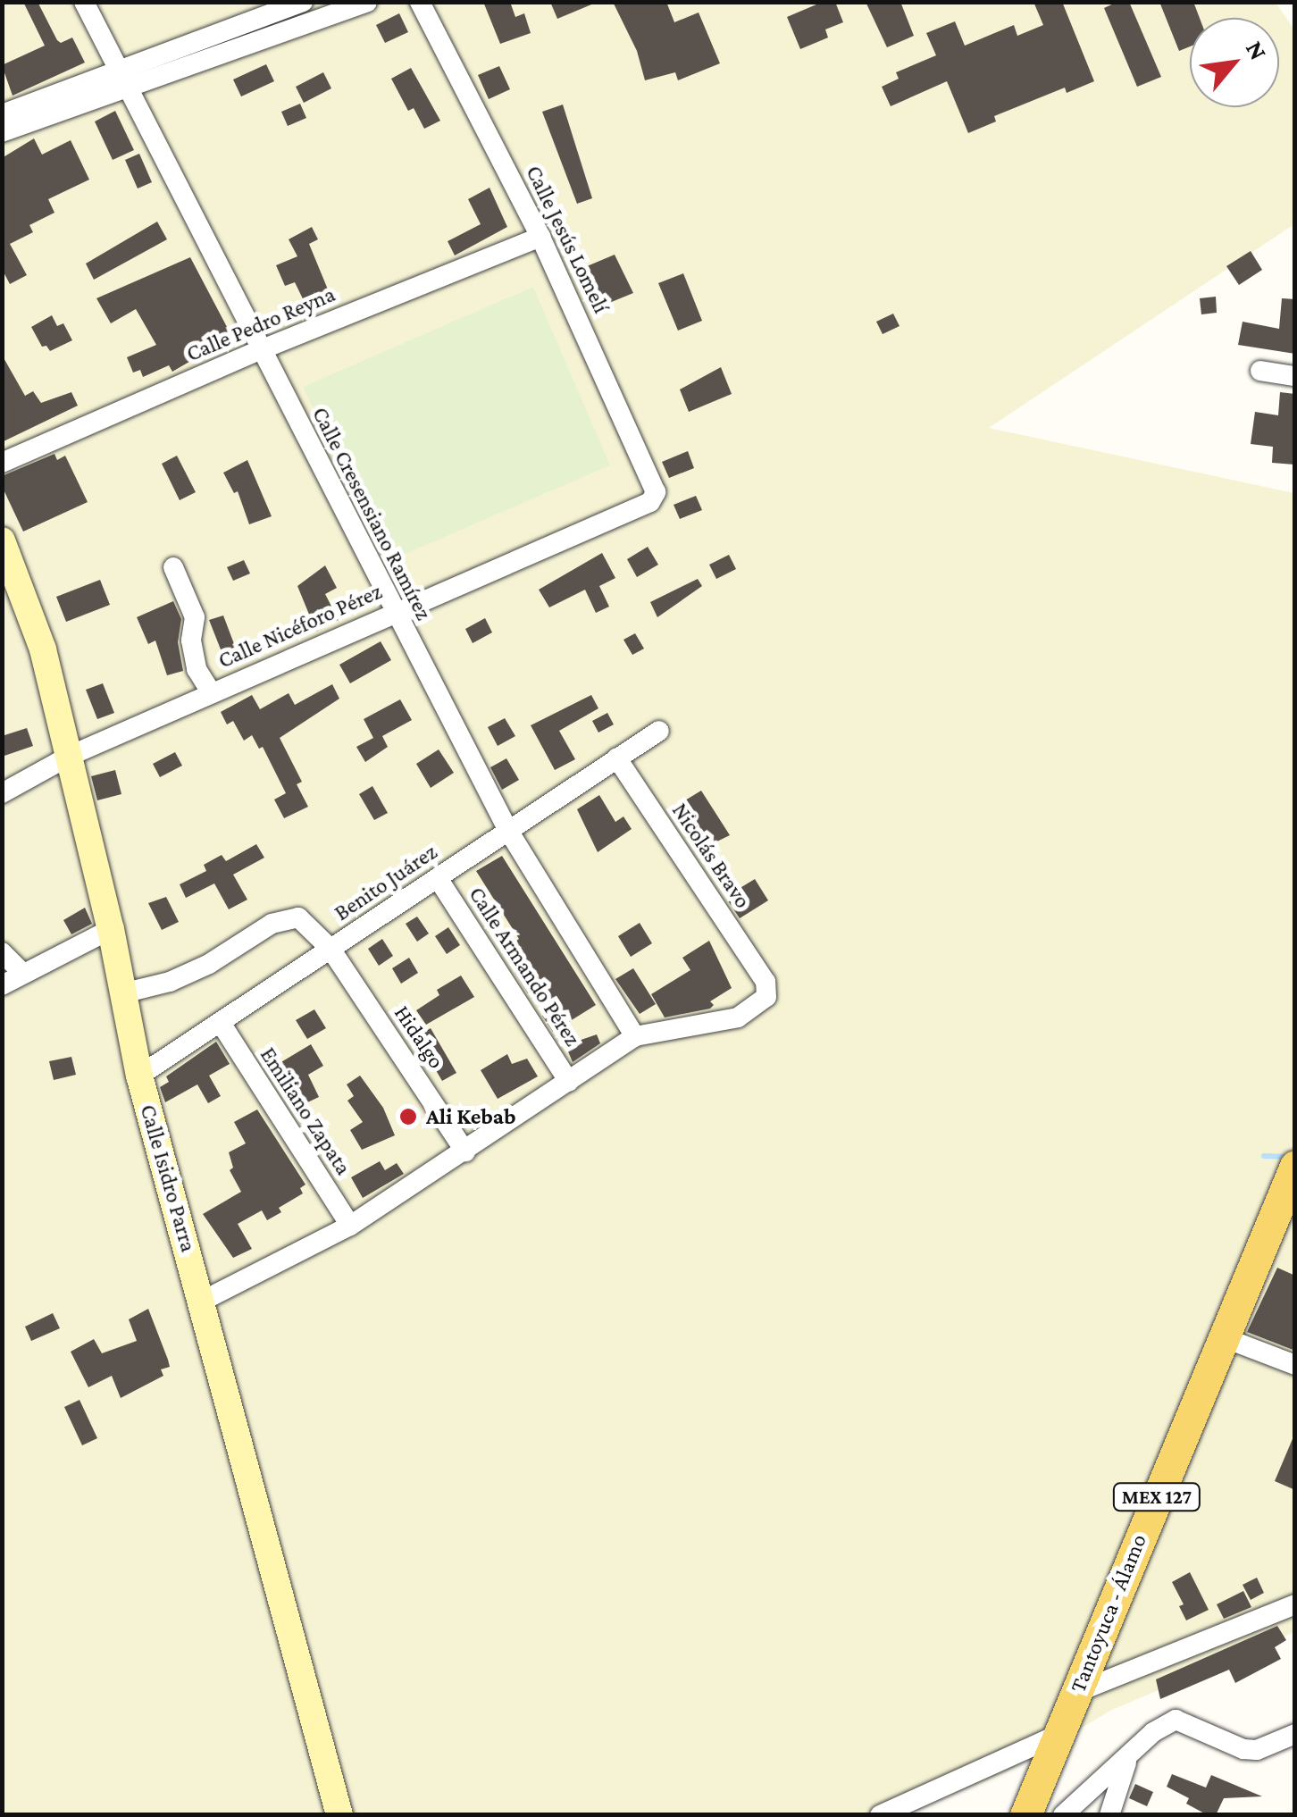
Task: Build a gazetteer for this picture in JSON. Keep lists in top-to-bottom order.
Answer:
{
  "streets": {
    "main road": ["MEX 127", "Tantoyuca - Álamo"],
    "street": [
      "Calle Jesús Lomelí",
      "Calle Pedro Reyna",
      "Calle Cresensiano Ramírez",
      "Calle Nicéforo Pérez",
      "Nicolás Bravo",
      "Benito Juárez",
      "Calle Armando Pérez",
      "Hidalgo",
      "Emiliano Zapata",
      "Calle Isidro Parra"
    ]
  },
  "crossings": [
    ["Calle Jesús Lomelí", "Calle Pedro Reyna"],
    ["Calle Jesús Lomelí", "Calle Nicéforo Pérez"],
    ["Calle Pedro Reyna", "Calle Cresensiano Ramírez"],
    ["Calle Cresensiano Ramírez", "Calle Nicéforo Pérez"],
    ["Calle Cresensiano Ramírez", "Nicolás Bravo"],
    ["Calle Cresensiano Ramírez", "Benito Juárez"],
    ["Calle Nicéforo Pérez", "Calle Isidro Parra"],
    ["Nicolás Bravo", "Benito Juárez"],
    ["Benito Juárez", "Calle Armando Pérez"],
    ["Benito Juárez", "Hidalgo"],
    ["Benito Juárez", "Emiliano Zapata"],
    ["Benito Juárez", "Calle Isidro Parra"],
    ["Hidalgo", "Calle Isidro Parra"]
  ],
  "places": ["Ali Kebab"],
  "north": "top right"
}
